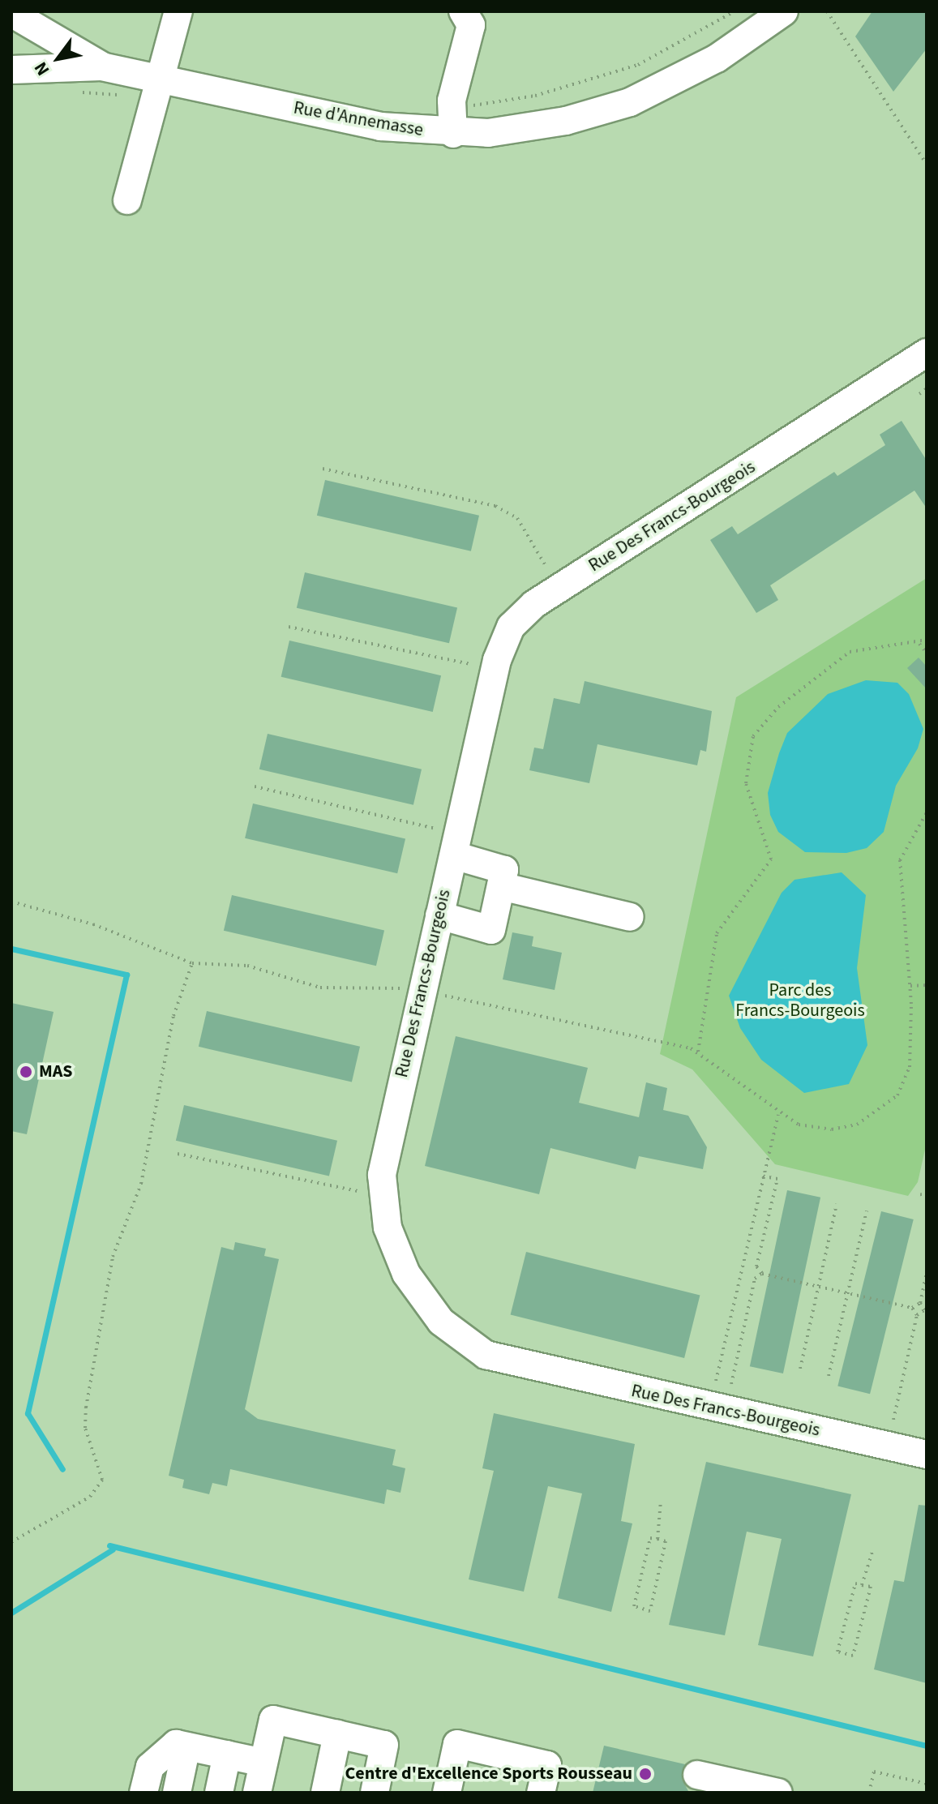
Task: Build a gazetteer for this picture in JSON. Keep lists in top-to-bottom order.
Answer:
{
  "streets": {
    "street": ["Rue d'Annemasse", "Rue Des Francs-Bourgeois"]
  },
  "parks": ["Parc des Francs-Bourgeois"],
  "places": ["MAS", "Centre d'Excellence Sports Rousseau"],
  "north": "bottom left"
}
